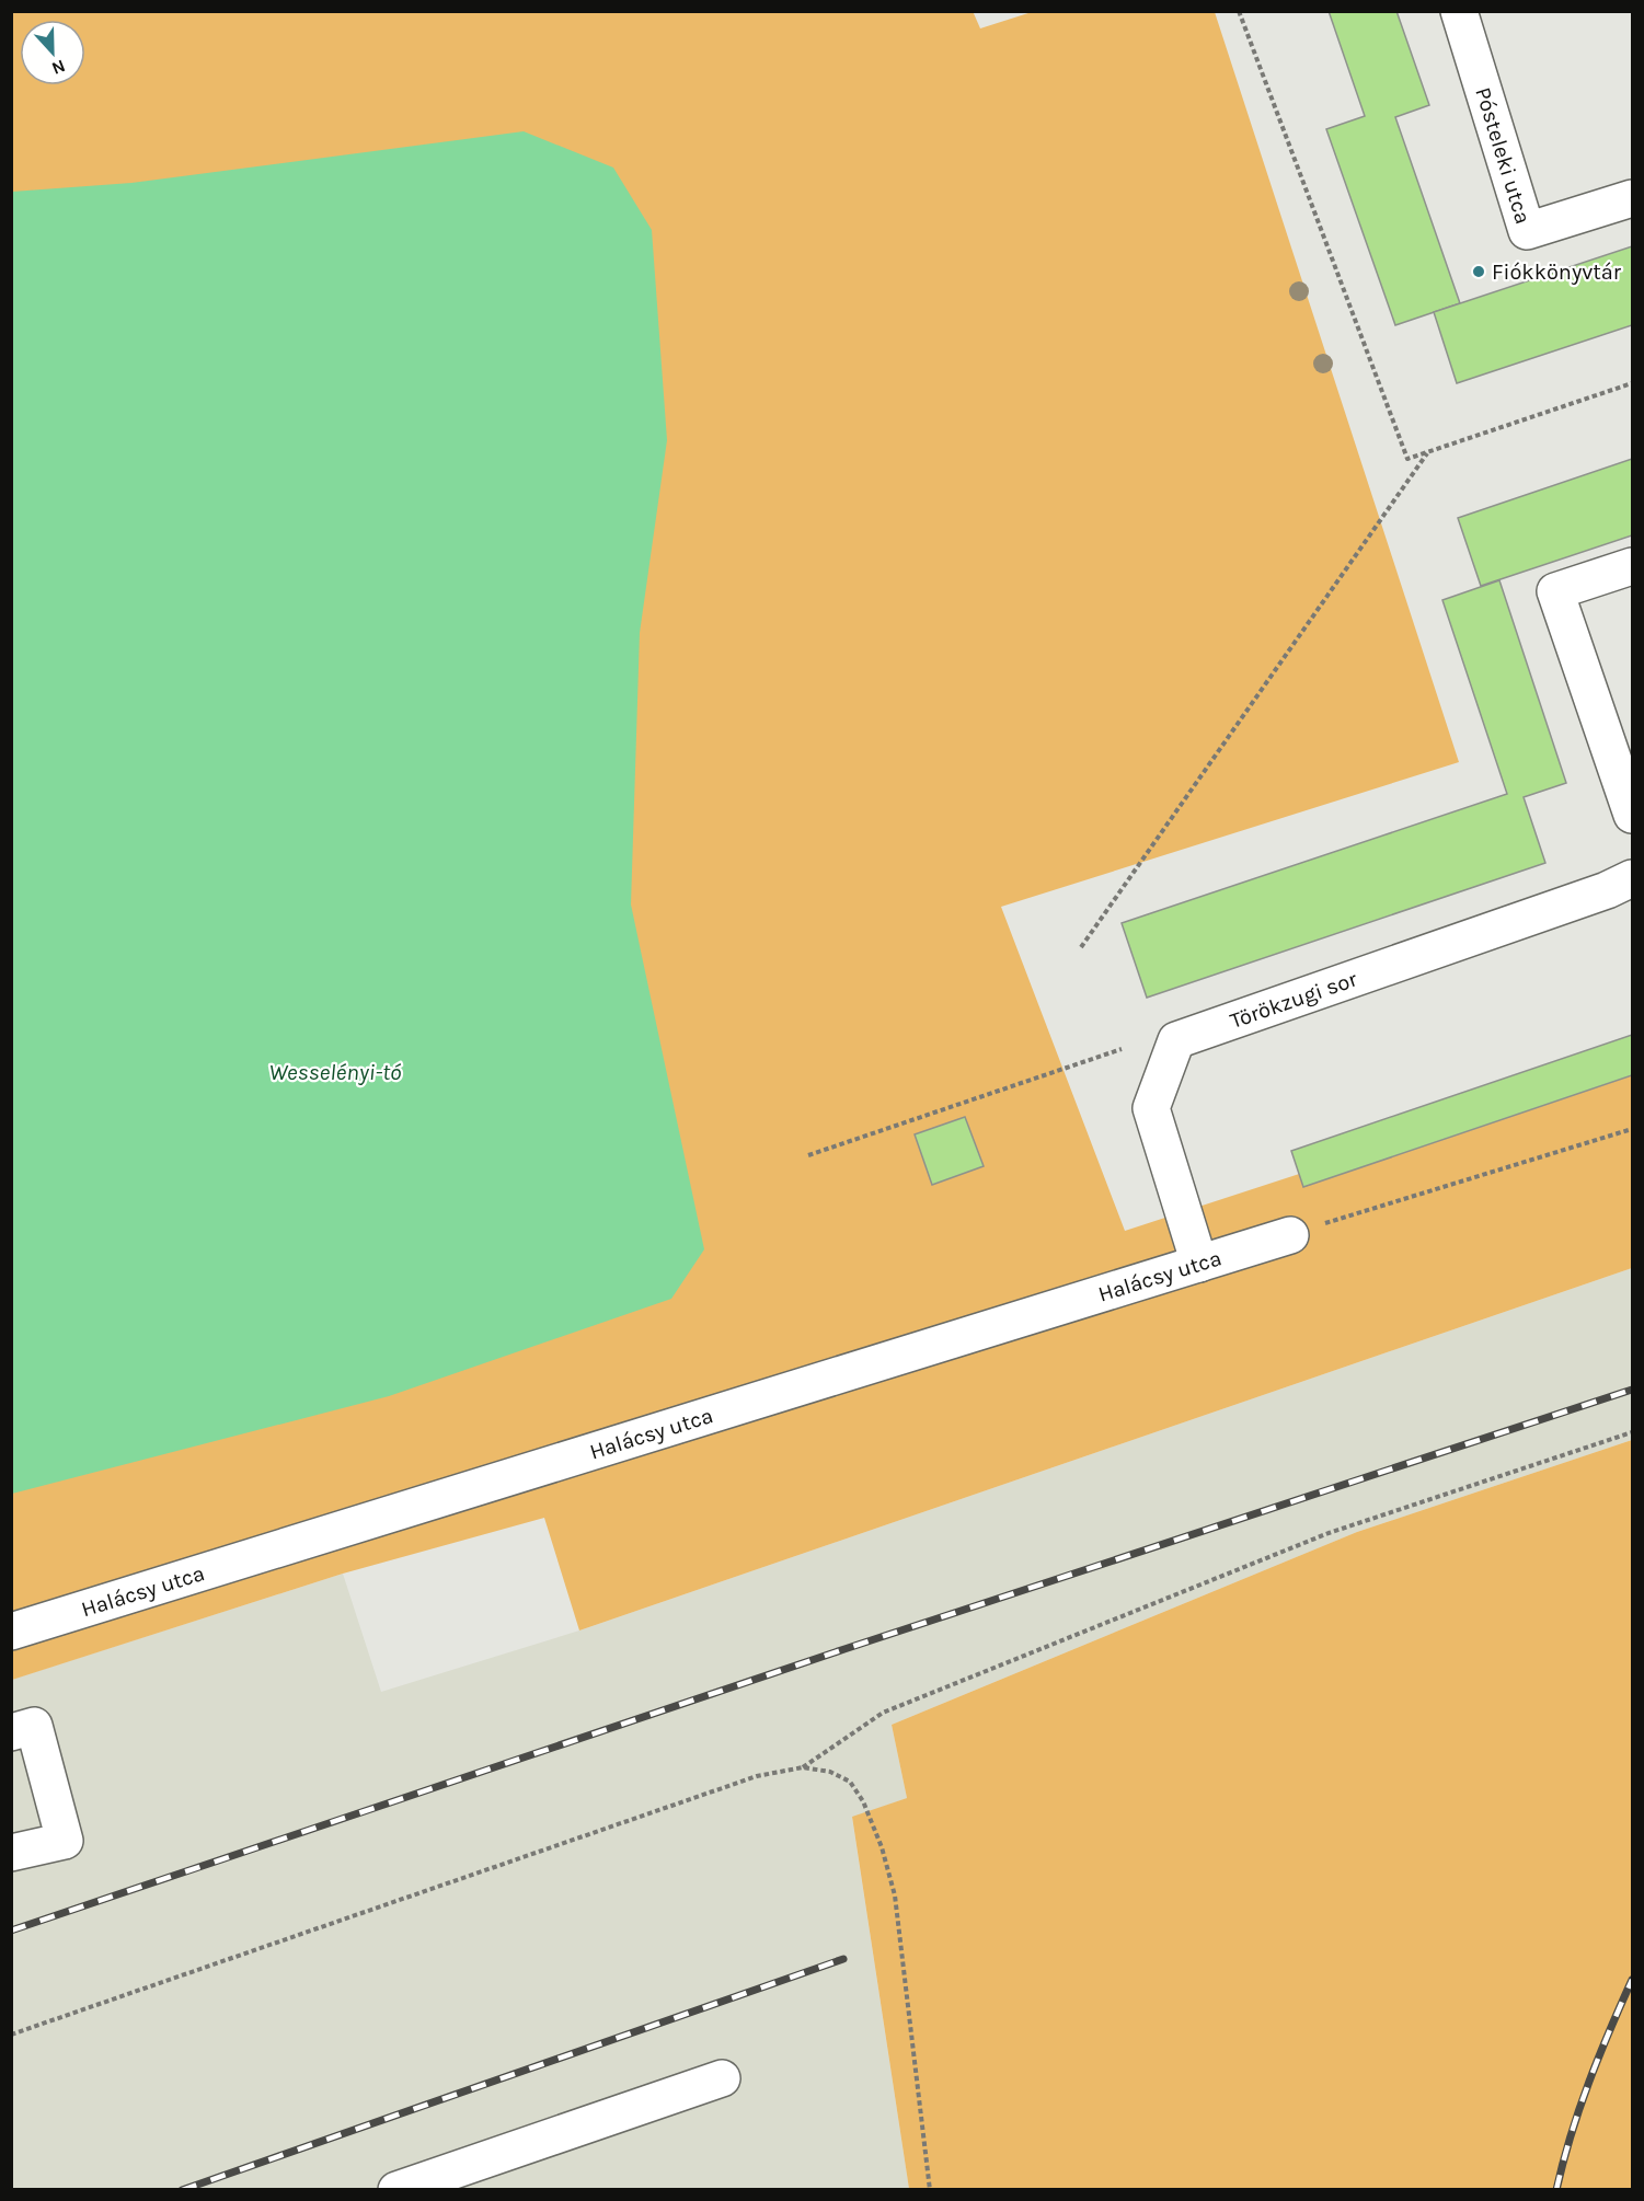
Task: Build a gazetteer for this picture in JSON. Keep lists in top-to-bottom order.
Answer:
{
  "streets": {
    "street": ["Pósteleki utca", "Törökzugi sor", "Halácsy utca"]
  },
  "crossings": [
    ["Törökzugi sor", "Halácsy utca"]
  ],
  "water": ["Wesselényi-tó"],
  "places": ["Fiókkönyvtár"],
  "north": "bottom"
}
